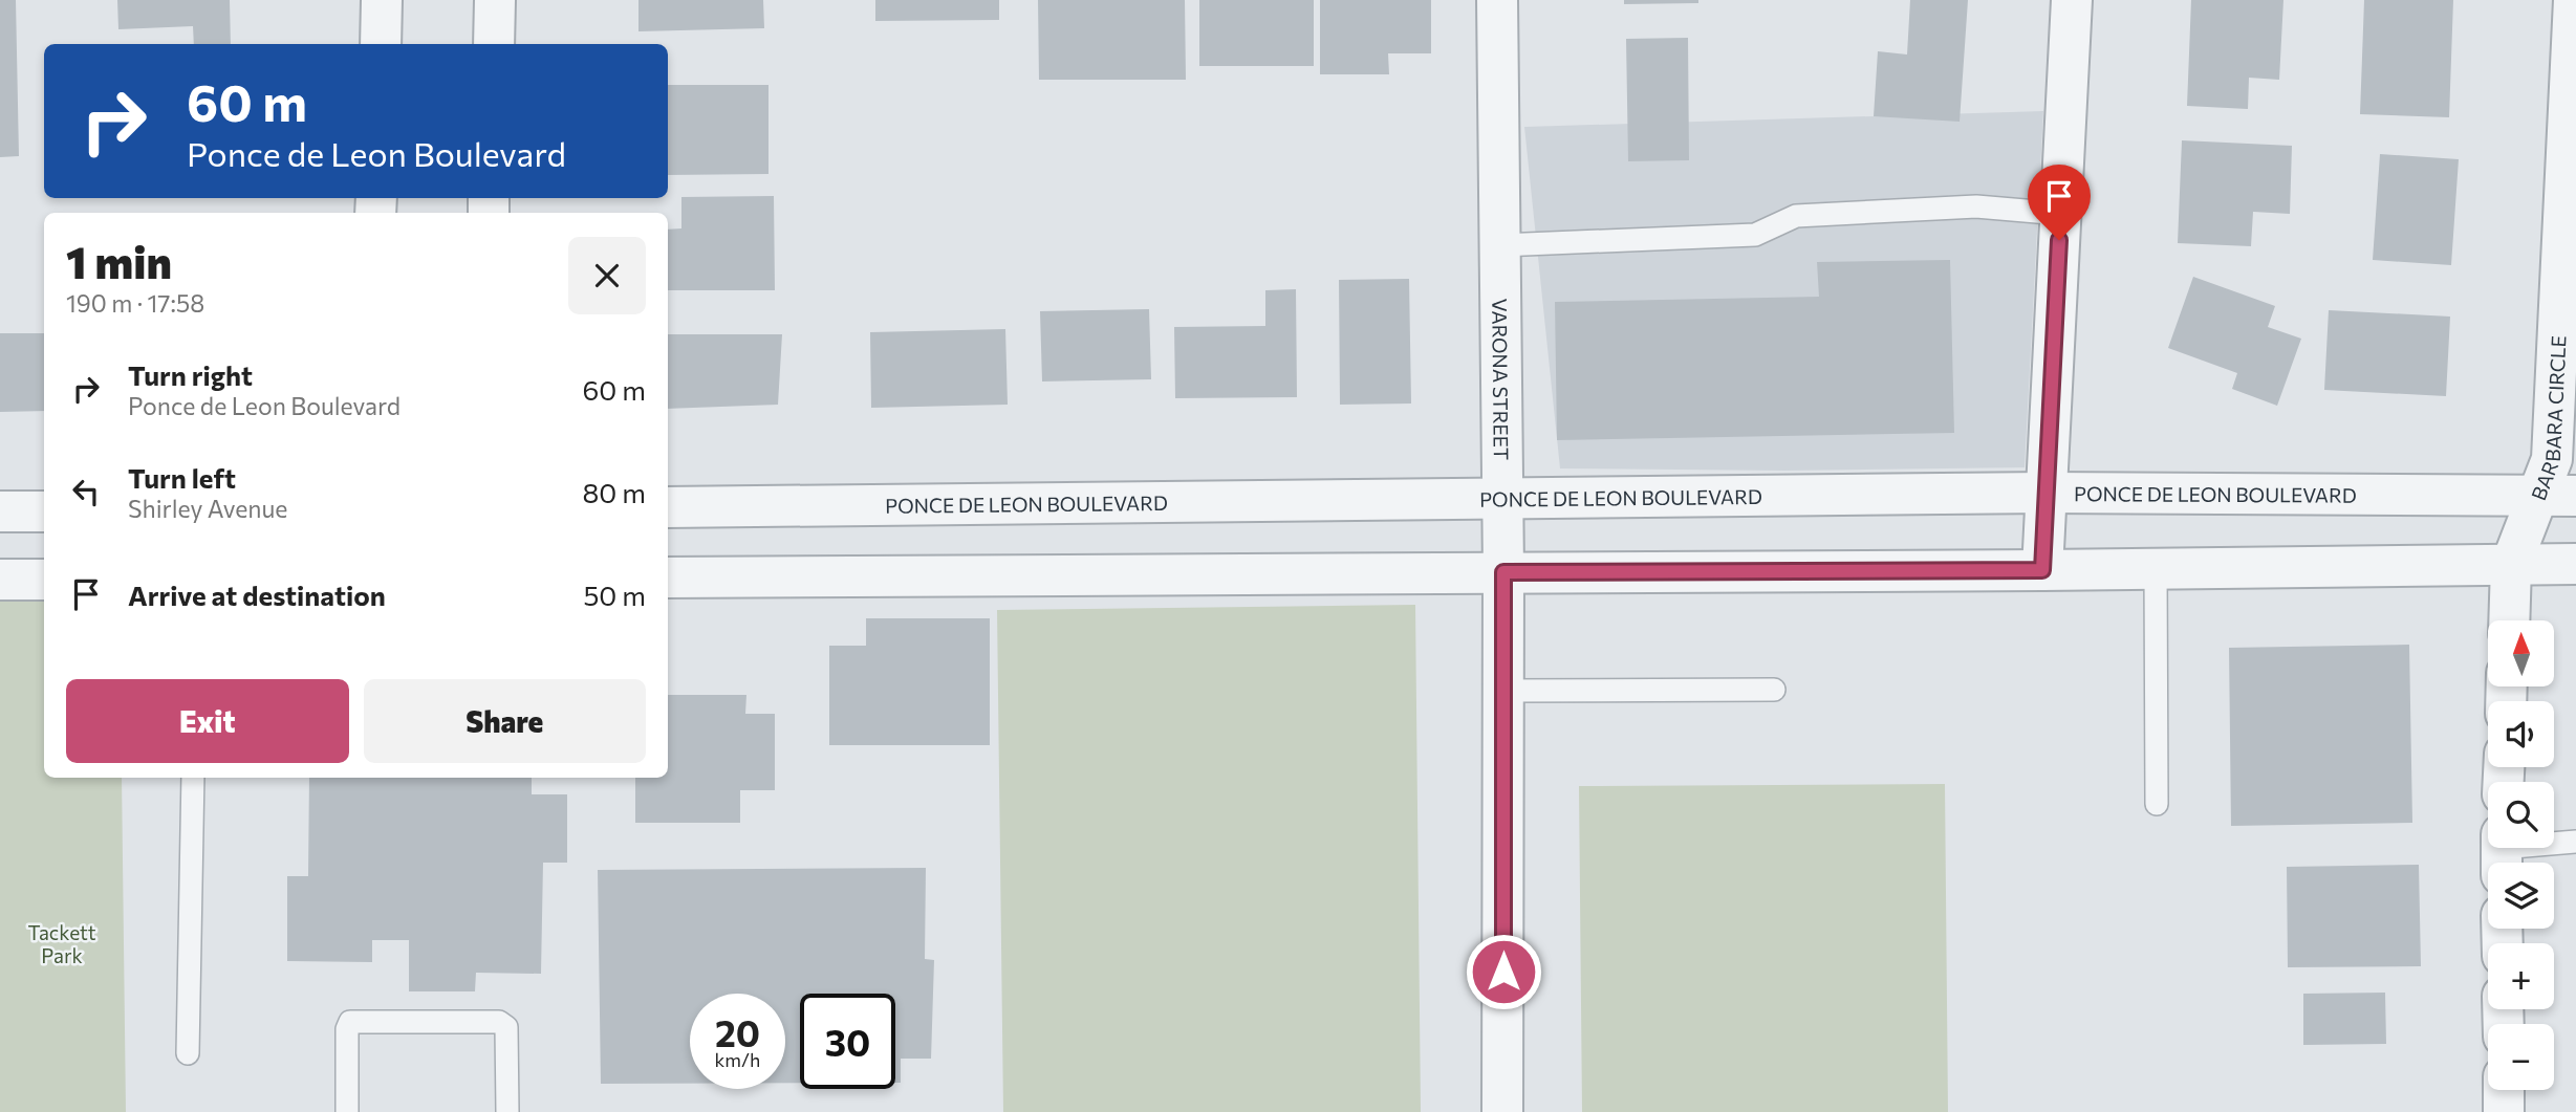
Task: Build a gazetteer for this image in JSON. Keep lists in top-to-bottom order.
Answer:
{
  "streets": {
    "street": ["VARONA STREET", "BARBARA CIRCLE", "PONCE DE LEON BOULEVARD"]
  },
  "crossings": [
    ["VARONA STREET", "PONCE DE LEON BOULEVARD"],
    ["BARBARA CIRCLE", "PONCE DE LEON BOULEVARD"]
  ],
  "parks": ["Tackett Park"],
  "north": "top",
  "page": {
    "turn": ["60 m", "Ponce de Leon Boulevard"],
    "heading": ["1 min", "190 m · 17:58"],
    "list": [
      {
        "name": "Turn right",
        "note": "Ponce de Leon Boulevard",
        "value": "60 m"
      },
      {
        "name": "Turn left",
        "note": "Shirley Avenue",
        "value": "80 m"
      },
      {
        "name": "Arrive at destination",
        "value": "50 m"
      }
    ],
    "map_buttons": ["+", "−"],
    "buttons": ["Exit", "Share"],
    "speed": "20 km/h",
    "limit": "30"
  }
}
